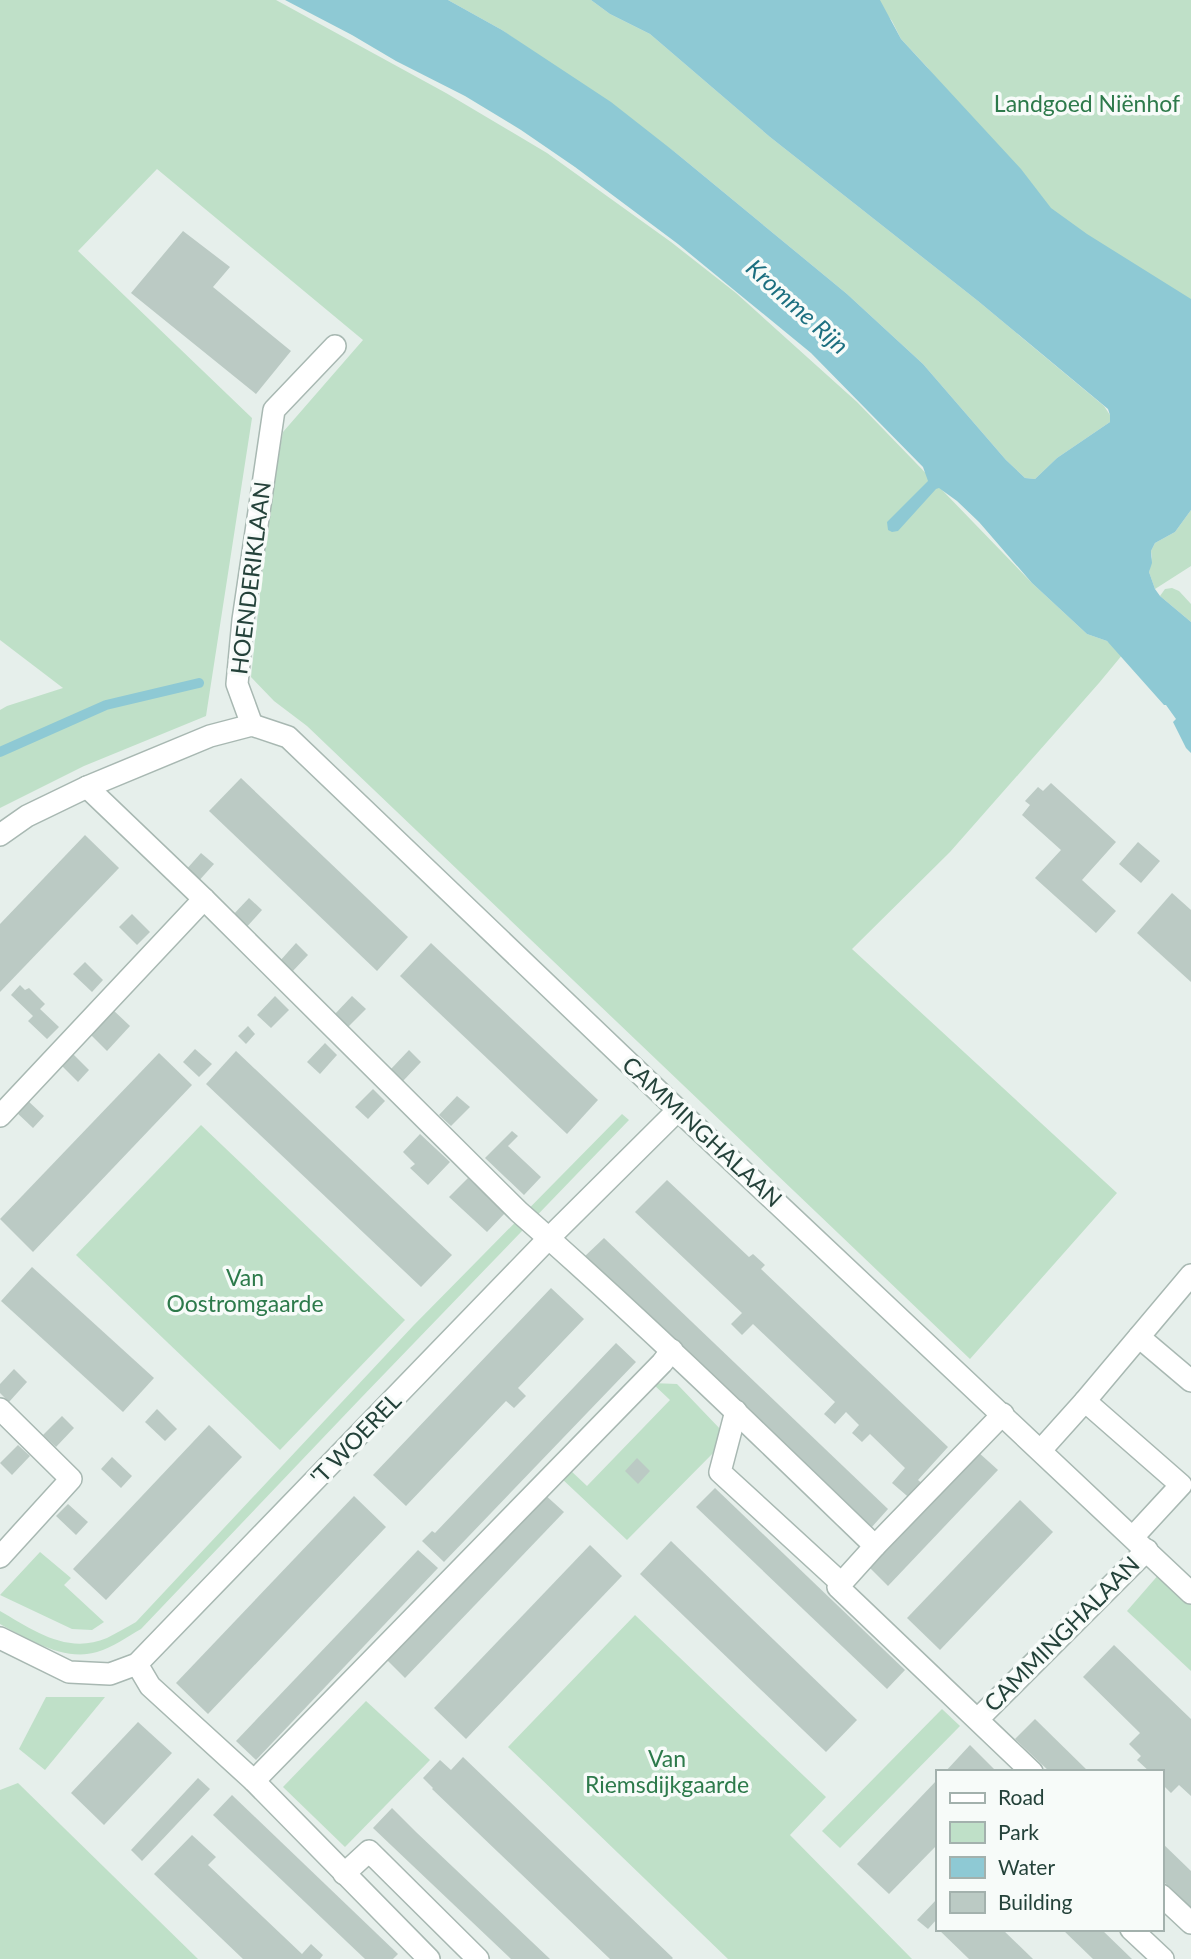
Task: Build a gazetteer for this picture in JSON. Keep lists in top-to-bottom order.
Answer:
{
  "streets": {
    "street": ["HOENDERIKLAAN", "CAMMINGHALAAN", "'T WOEREL"]
  },
  "crossings": [
    ["HOENDERIKLAAN", "CAMMINGHALAAN"],
    ["CAMMINGHALAAN", "'T WOEREL"]
  ],
  "water": ["Kromme Rijn"],
  "parks": ["Landgoed Niënhof", "Van Oostromgaarde", "Van Riemsdijkgaarde"],
  "legend": [
    "Road",
    "Park",
    "Water",
    "Building"
  ]
}
